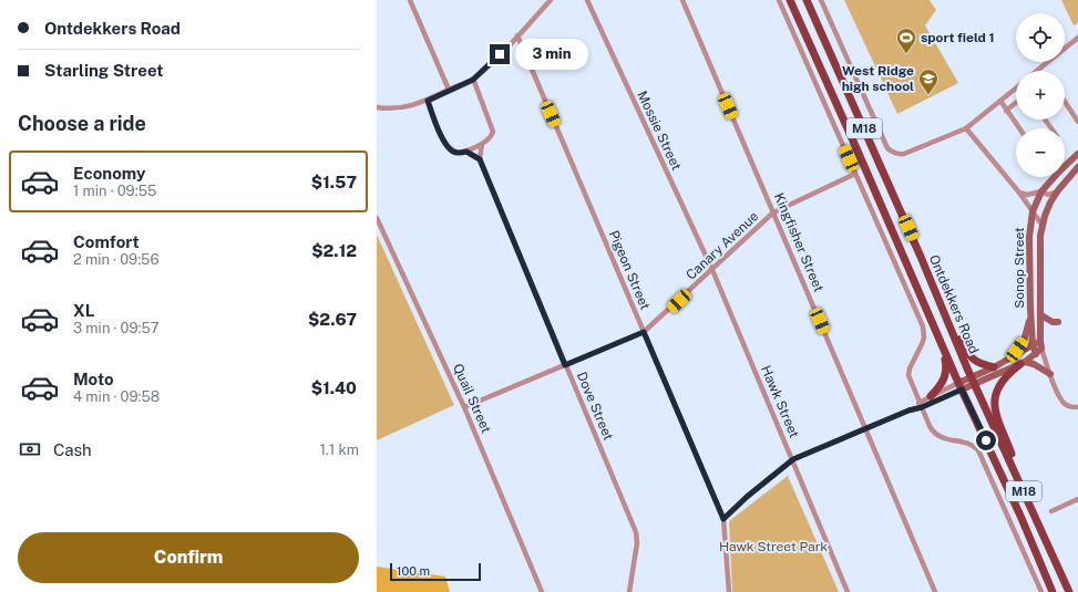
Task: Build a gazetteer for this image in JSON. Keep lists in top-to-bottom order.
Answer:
{
  "streets": {
    "main road": ["M18", "Ontdekkers Road"],
    "street": [
      "Mossie Street",
      "Kingfisher Street",
      "Canary Avenue",
      "Sonop Street",
      "Pigeon Street",
      "Quail Street",
      "Hawk Street",
      "Dove Street"
    ]
  },
  "crossings": [
    ["Mossie Street", "Canary Avenue"],
    ["Mossie Street", "Hawk Street"],
    ["Kingfisher Street", "Canary Avenue"],
    ["Canary Avenue", "Pigeon Street"],
    ["Canary Avenue", "Quail Street"],
    ["Canary Avenue", "Hawk Street"],
    ["Canary Avenue", "Dove Street"]
  ],
  "parks": ["Hawk Street Park"],
  "places": {
    "sports": ["sport field 1"],
    "school or university": ["West Ridge high school"]
  },
  "scale_bar": "100 m",
  "page": {
    "banner": ["Ontdekkers Road", "Starling Street"],
    "map_buttons": ["+", "−"],
    "bubble": "3 min",
    "heading": "Choose a ride",
    "list": [
      {
        "name": "Economy",
        "note": "1 min · 09:55",
        "value": "$1.57"
      },
      {
        "name": "Comfort",
        "note": "2 min · 09:56",
        "value": "$2.12"
      },
      {
        "name": "XL",
        "note": "3 min · 09:57",
        "value": "$2.67"
      },
      {
        "name": "Moto",
        "note": "4 min · 09:58",
        "value": "$1.40"
      }
    ],
    "pay": ["Cash", "1.1 km"],
    "buttons": "Confirm",
    "scale": "100 m"
  }
}
